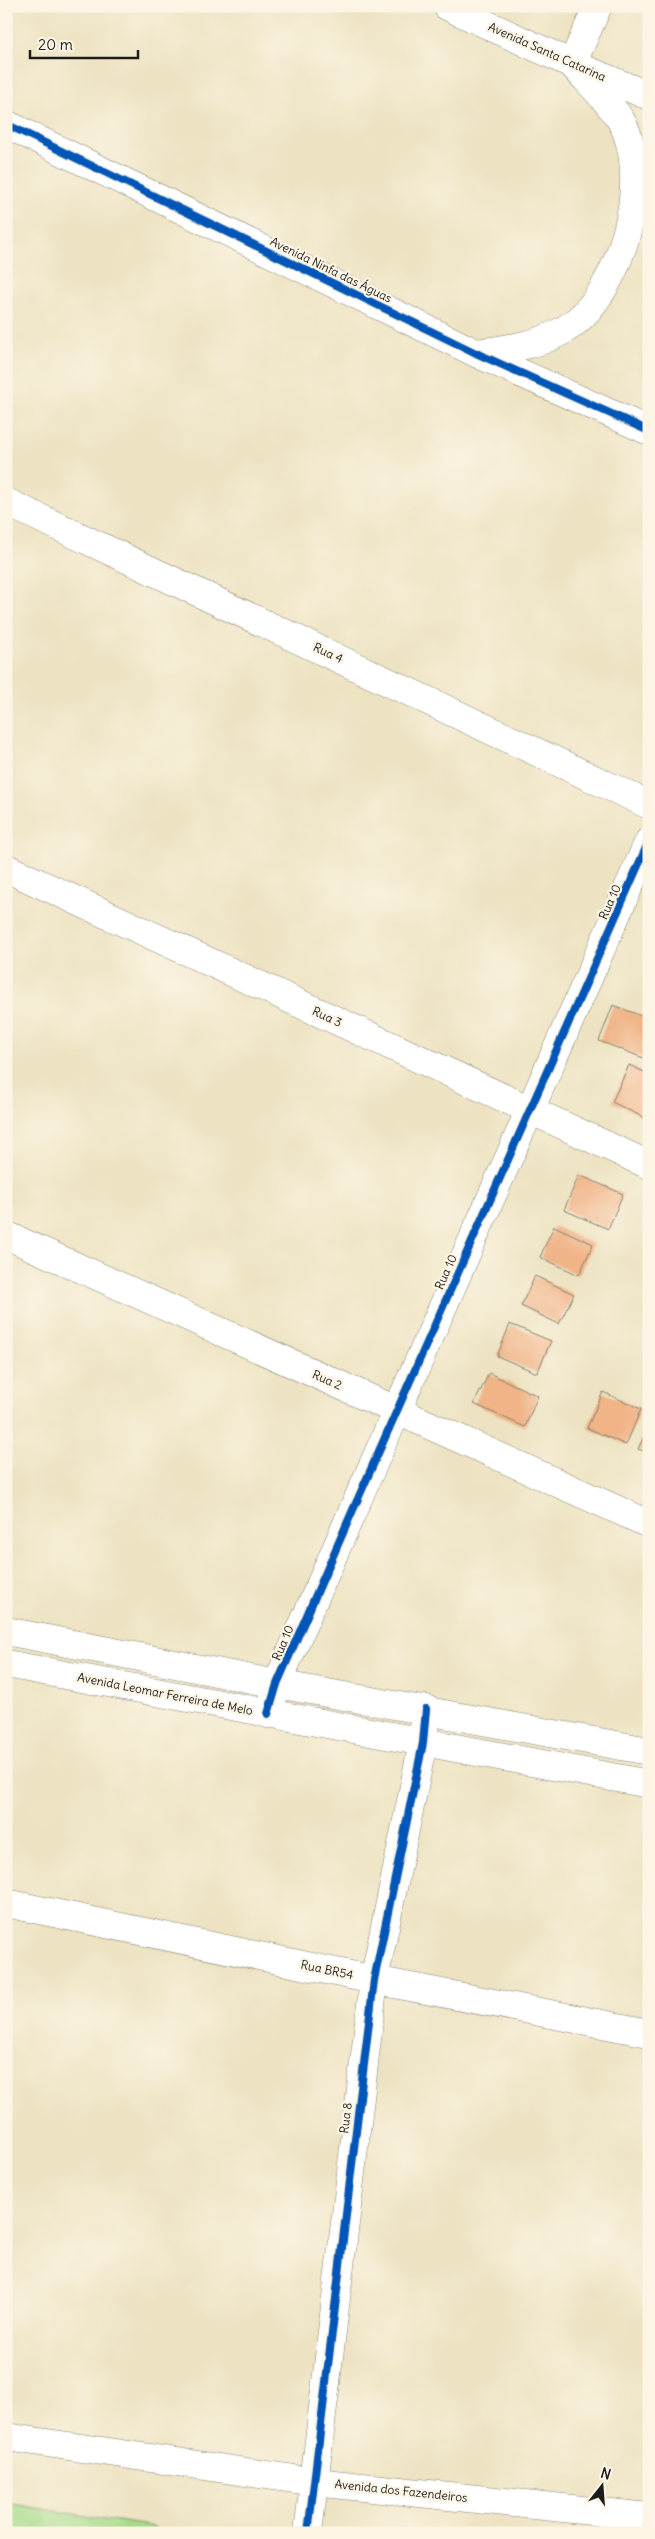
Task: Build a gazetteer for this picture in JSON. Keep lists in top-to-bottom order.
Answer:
{
  "streets": {
    "street": [
      "Avenida Santa Catarina",
      "Avenida Ninfa das Águas",
      "Rua 4",
      "Rua 10",
      "Rua 3",
      "Rua 2",
      "Avenida Leomar Ferreira de Melo",
      "Rua BR54",
      "Rua 8",
      "Avenida dos Fazendeiros"
    ]
  },
  "crossings": [
    ["Rua 10", "Rua 3"],
    ["Rua 10", "Rua 2"],
    ["Rua 10", "Avenida Leomar Ferreira de Melo"],
    ["Avenida Leomar Ferreira de Melo", "Rua 8"],
    ["Rua BR54", "Rua 8"],
    ["Rua 8", "Avenida dos Fazendeiros"]
  ],
  "scale_bar": "20 m",
  "north": "top"
}
